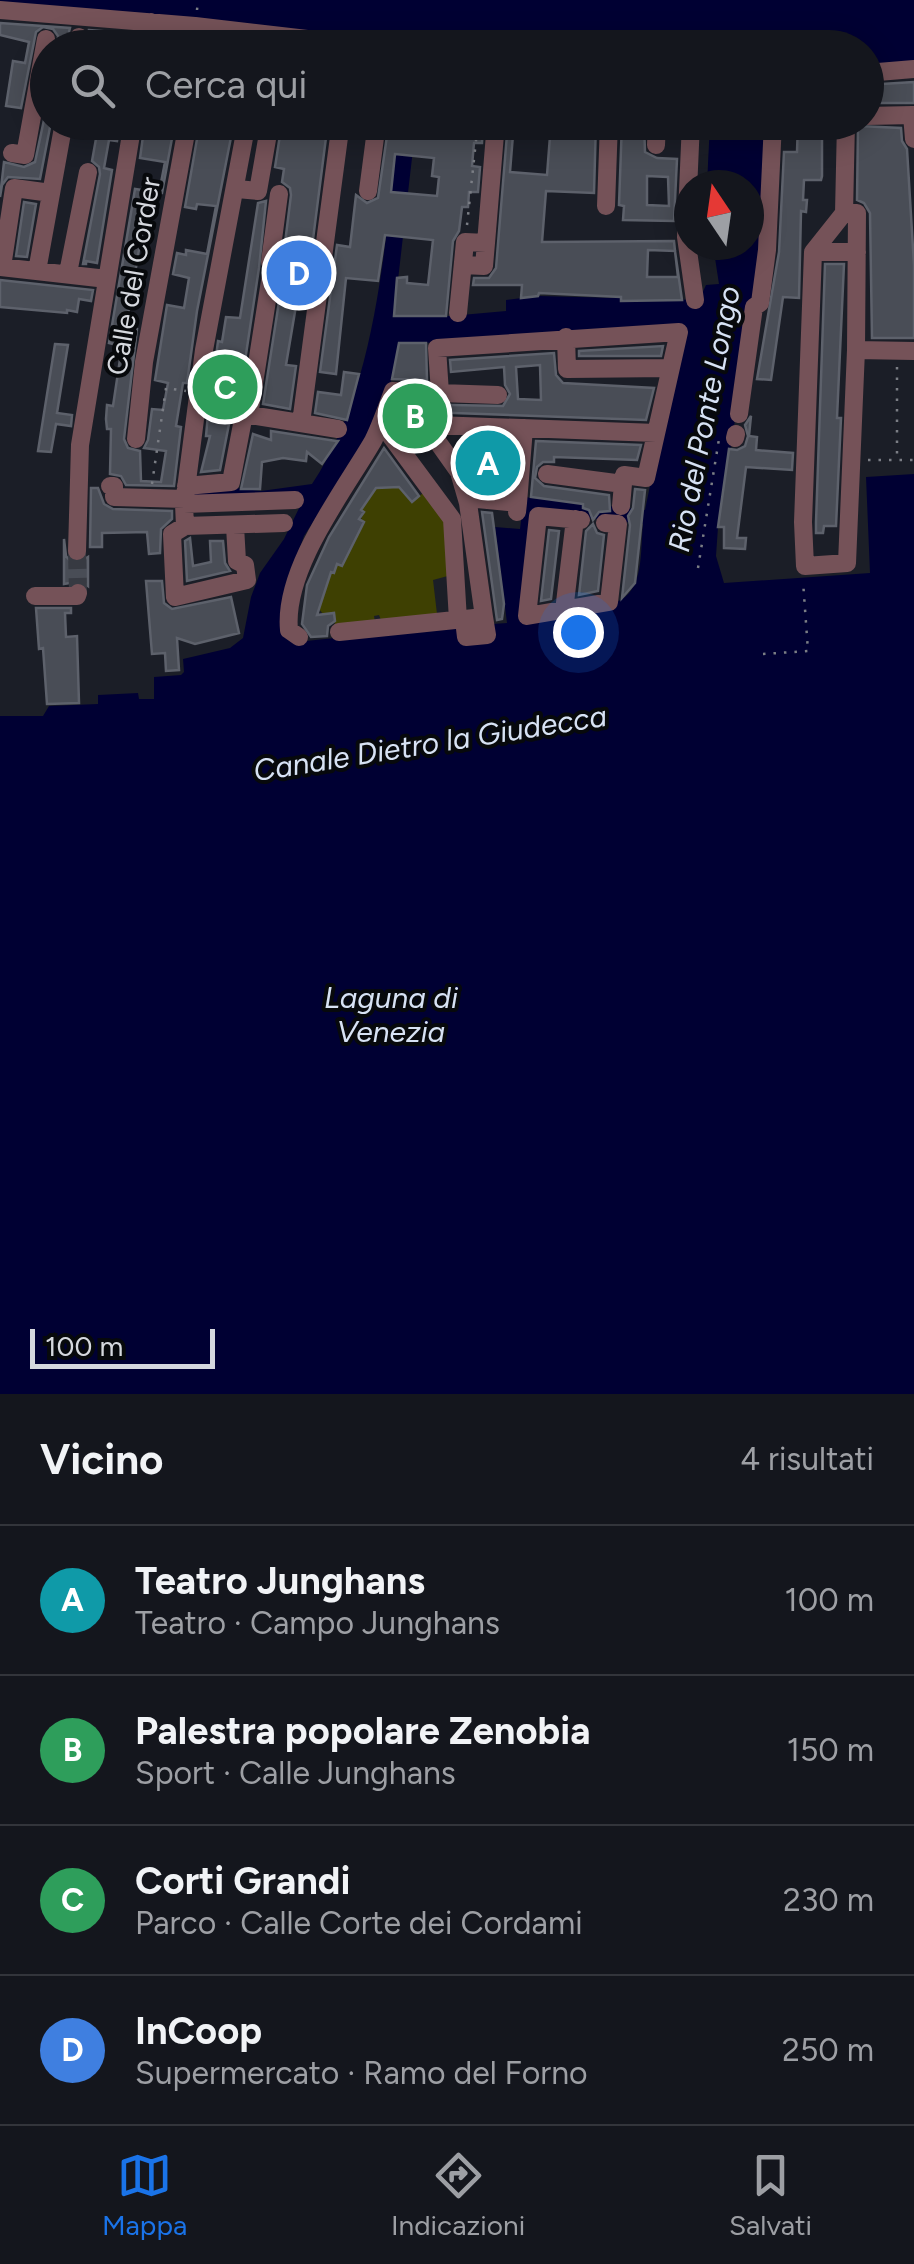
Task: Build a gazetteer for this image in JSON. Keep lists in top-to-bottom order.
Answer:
{
  "streets": {
    "street": ["Calle del Corder"]
  },
  "water": ["Rio del Ponte Longo", "Canale Dietro la Giudecca", "Laguna di Venezia"],
  "scale_bar": "100 m",
  "north": "top",
  "page": {
    "search": "Cerca qui",
    "pins": [
      "D",
      "C",
      "B",
      "A"
    ],
    "scale": "100 m",
    "heading": ["Vicino", "4 risultati"],
    "list": [
      {
        "mark": "A",
        "name": "Teatro Junghans",
        "note": "Teatro · Campo Junghans",
        "value": "100 m"
      },
      {
        "mark": "B",
        "name": "Palestra popolare Zenobia",
        "note": "Sport · Calle Junghans",
        "value": "150 m"
      },
      {
        "mark": "C",
        "name": "Corti Grandi",
        "note": "Parco · Calle Corte dei Cordami",
        "value": "230 m"
      },
      {
        "mark": "D",
        "name": "InCoop",
        "note": "Supermercato · Ramo del Forno",
        "value": "250 m"
      }
    ],
    "nav": ["Mappa", "Indicazioni", "Salvati"]
  }
}
